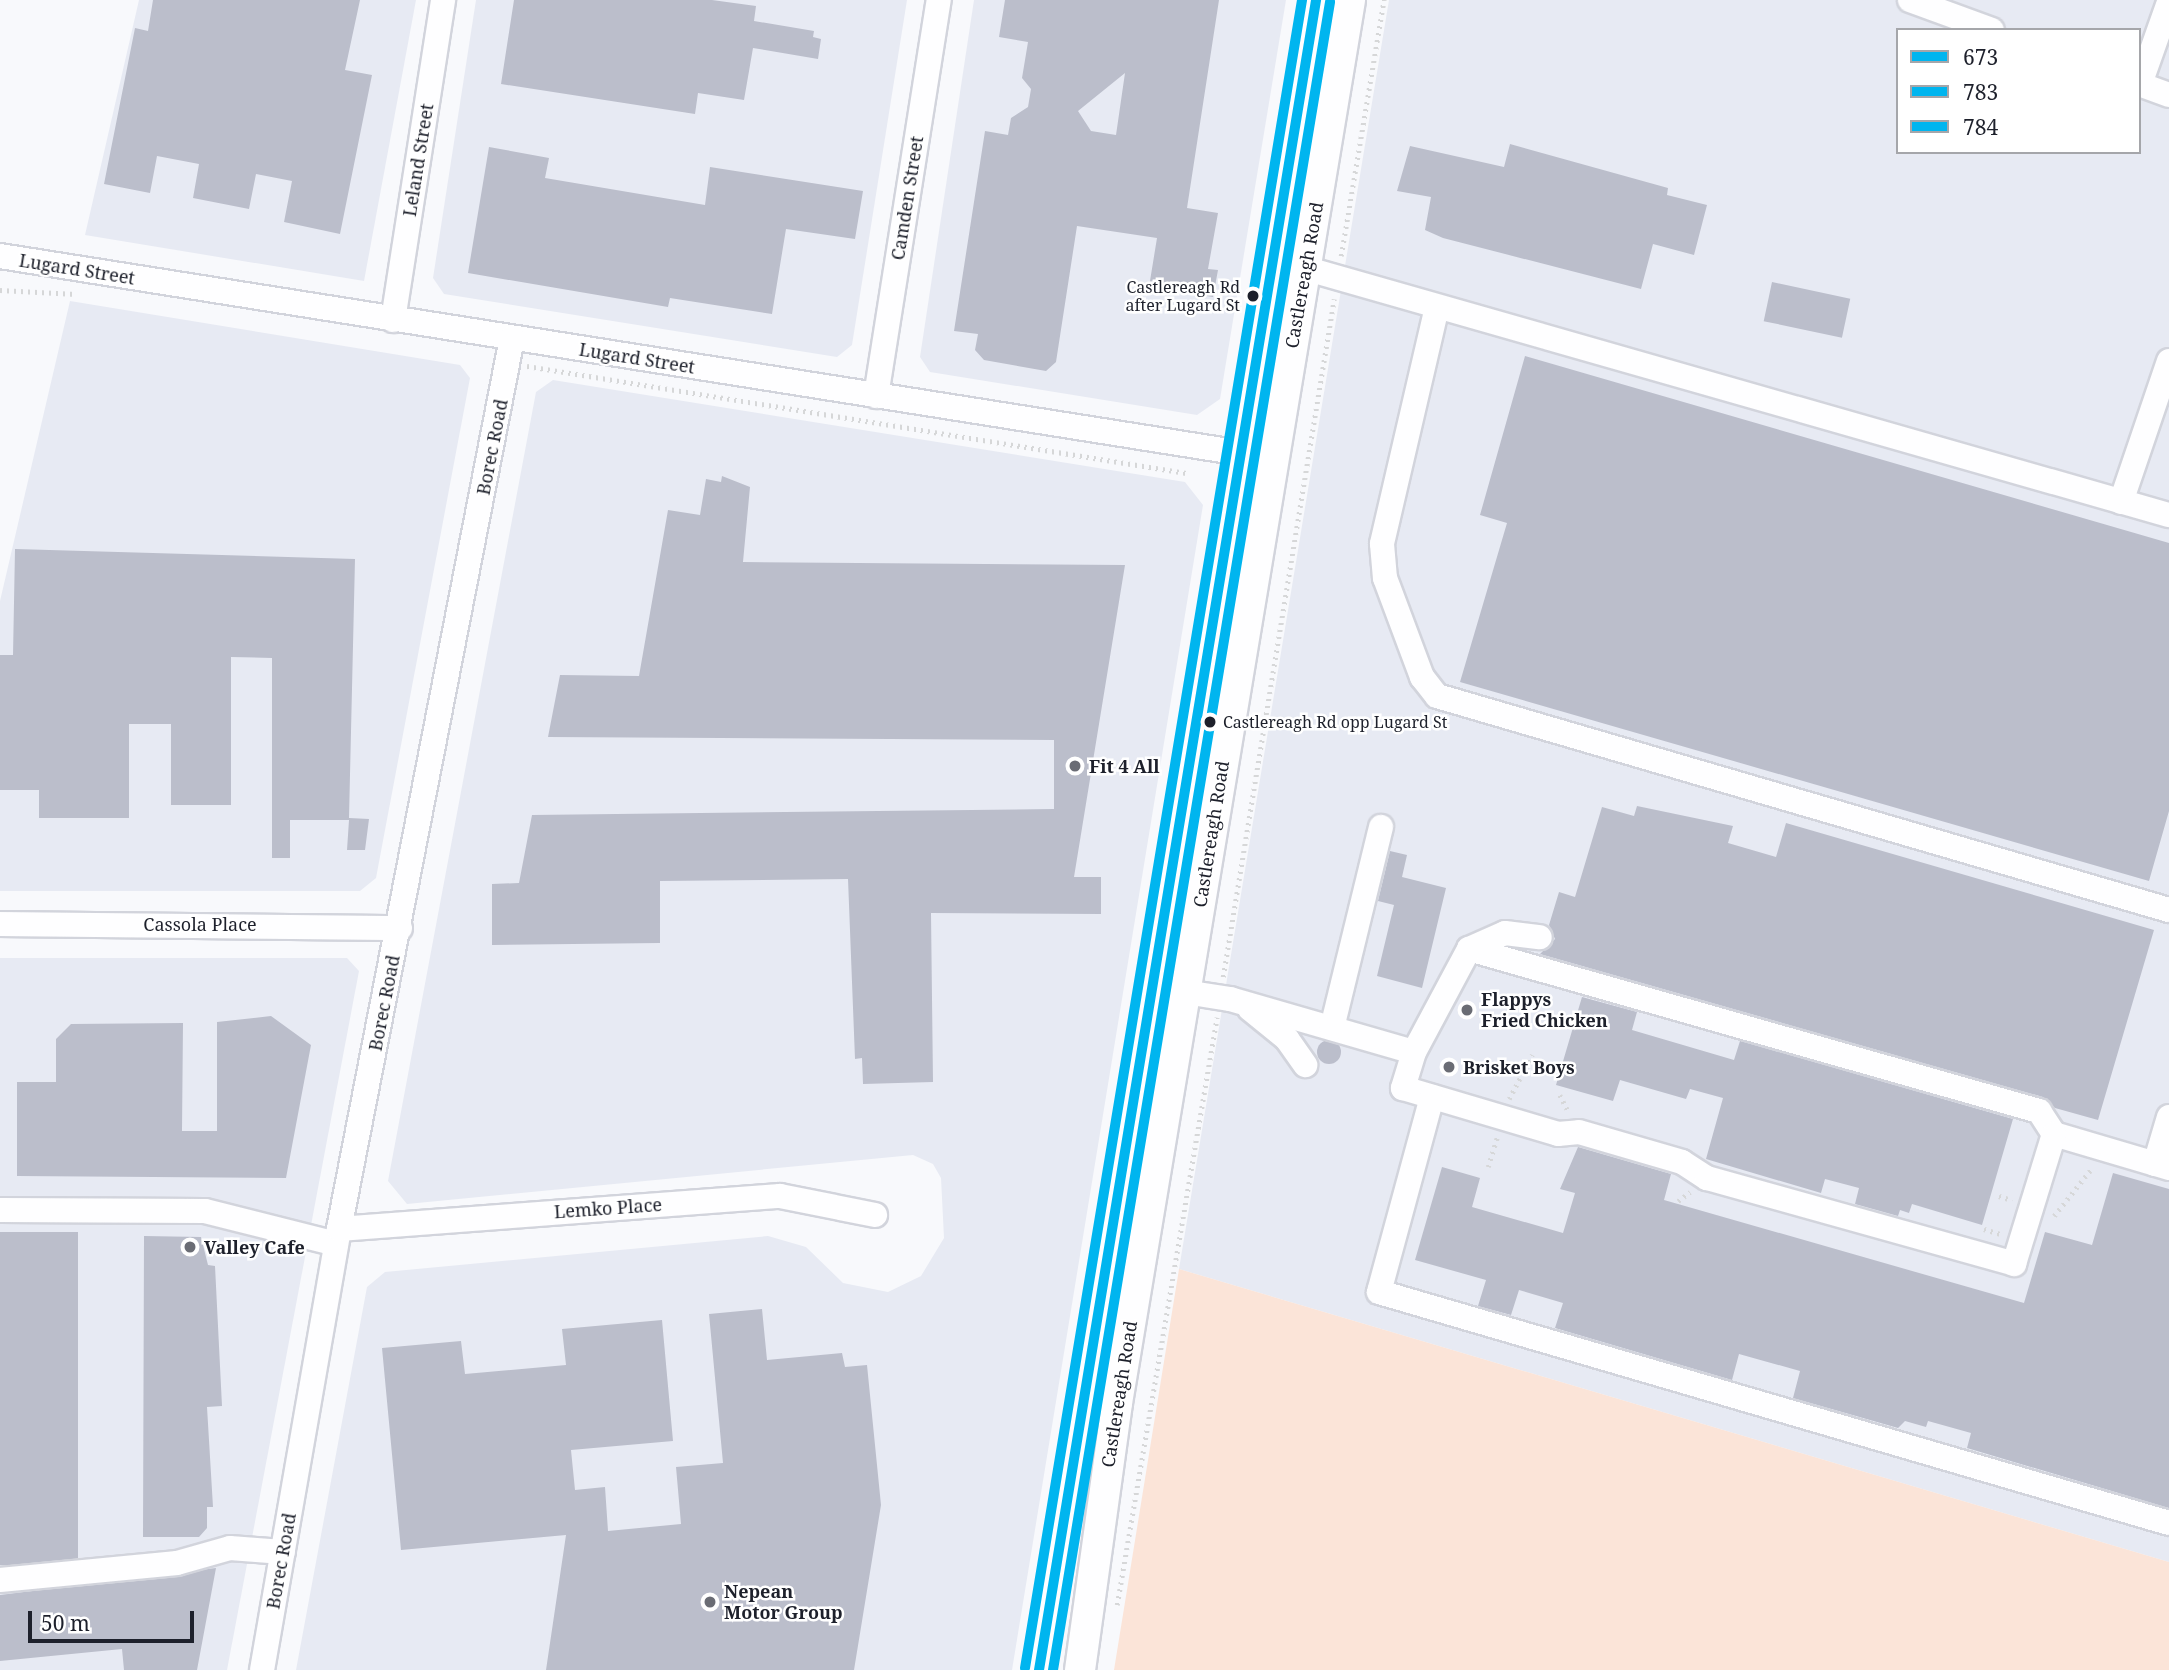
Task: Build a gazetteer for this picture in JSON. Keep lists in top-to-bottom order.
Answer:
{
  "streets": {
    "main road": ["Castlereagh Road"],
    "street": [
      "Leland Street",
      "Camden Street",
      "Lugard Street",
      "Borec Road",
      "Cassola Place",
      "Lemko Place"
    ]
  },
  "crossings": [
    ["Leland Street", "Lugard Street"],
    ["Camden Street", "Lugard Street"],
    ["Lugard Street", "Castlereagh Road"],
    ["Lugard Street", "Borec Road"],
    ["Borec Road", "Cassola Place"],
    ["Borec Road", "Lemko Place"]
  ],
  "places": [
    "Castlereagh Rd after Lugard St",
    "Castlereagh Rd opp Lugard St",
    "Fit 4 All",
    "Flappys Fried Chicken",
    "Brisket Boys",
    "Valley Cafe",
    "Nepean Motor Group"
  ],
  "lines": ["transit line 673", "transit line 784", "transit line 783"],
  "legend": ["673", "783", "784"],
  "scale_bar": "50 m"
}
